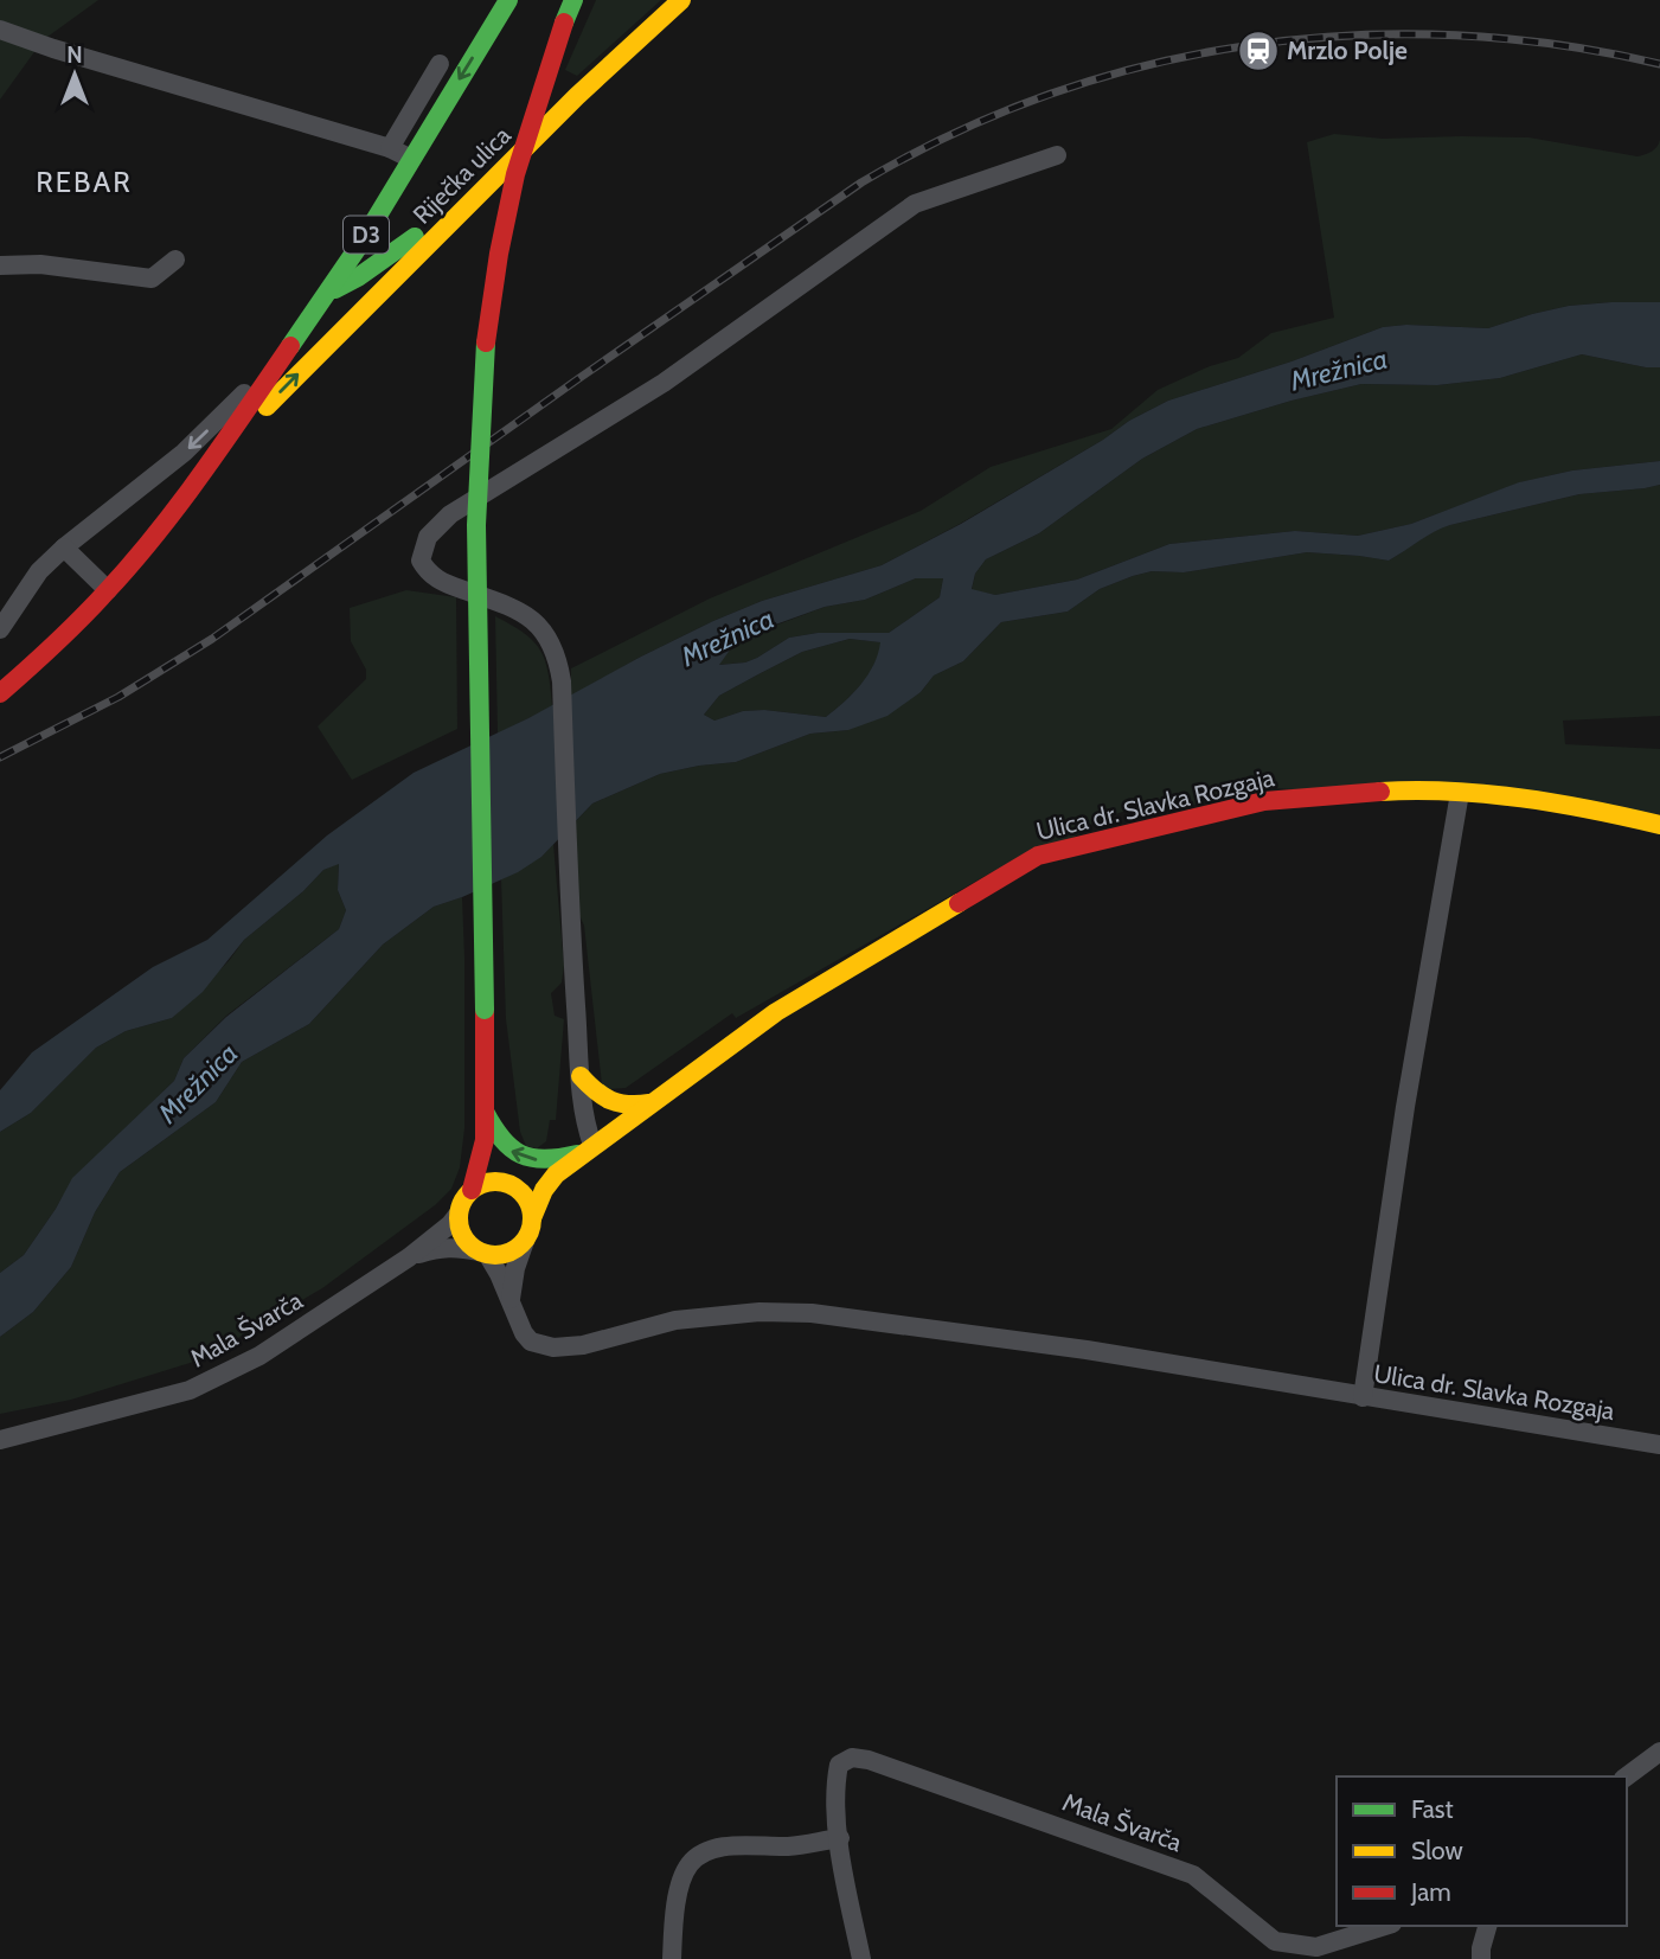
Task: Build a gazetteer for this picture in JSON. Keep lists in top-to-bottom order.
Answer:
{
  "streets": {
    "street": [
      "Riječka ulica",
      "D3",
      "Ulica dr. Slavka Rozgaja",
      "Mala Švarča"
    ]
  },
  "districts": ["REBAR"],
  "water": ["Mrežnica"],
  "places": {
    "station": ["Mrzlo Polje"]
  },
  "legend": ["Fast", "Slow", "Jam"],
  "north": "top"
}
